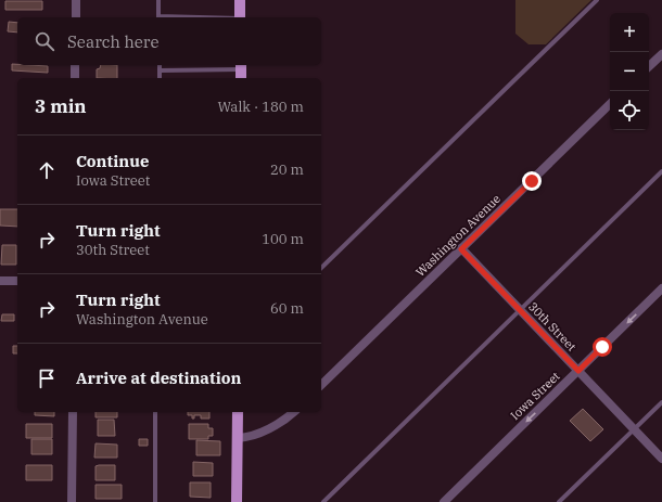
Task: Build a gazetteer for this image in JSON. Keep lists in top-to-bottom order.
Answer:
{
  "streets": {
    "street": ["Washington Avenue", "30th Street", "Iowa Street"]
  },
  "crossings": [
    ["Washington Avenue", "30th Street"],
    ["30th Street", "Iowa Street"]
  ],
  "one_way": ["Iowa Street"],
  "page": {
    "map_buttons": ["+", "−"],
    "search": "Search here",
    "heading": ["3 min", "Walk · 180 m"],
    "list": [
      ["Continue", "Iowa Street", "20 m"],
      ["Turn right", "30th Street", "100 m"],
      ["Turn right", "Washington Avenue", "60 m"],
      "Arrive at destination"
    ]
  }
}
